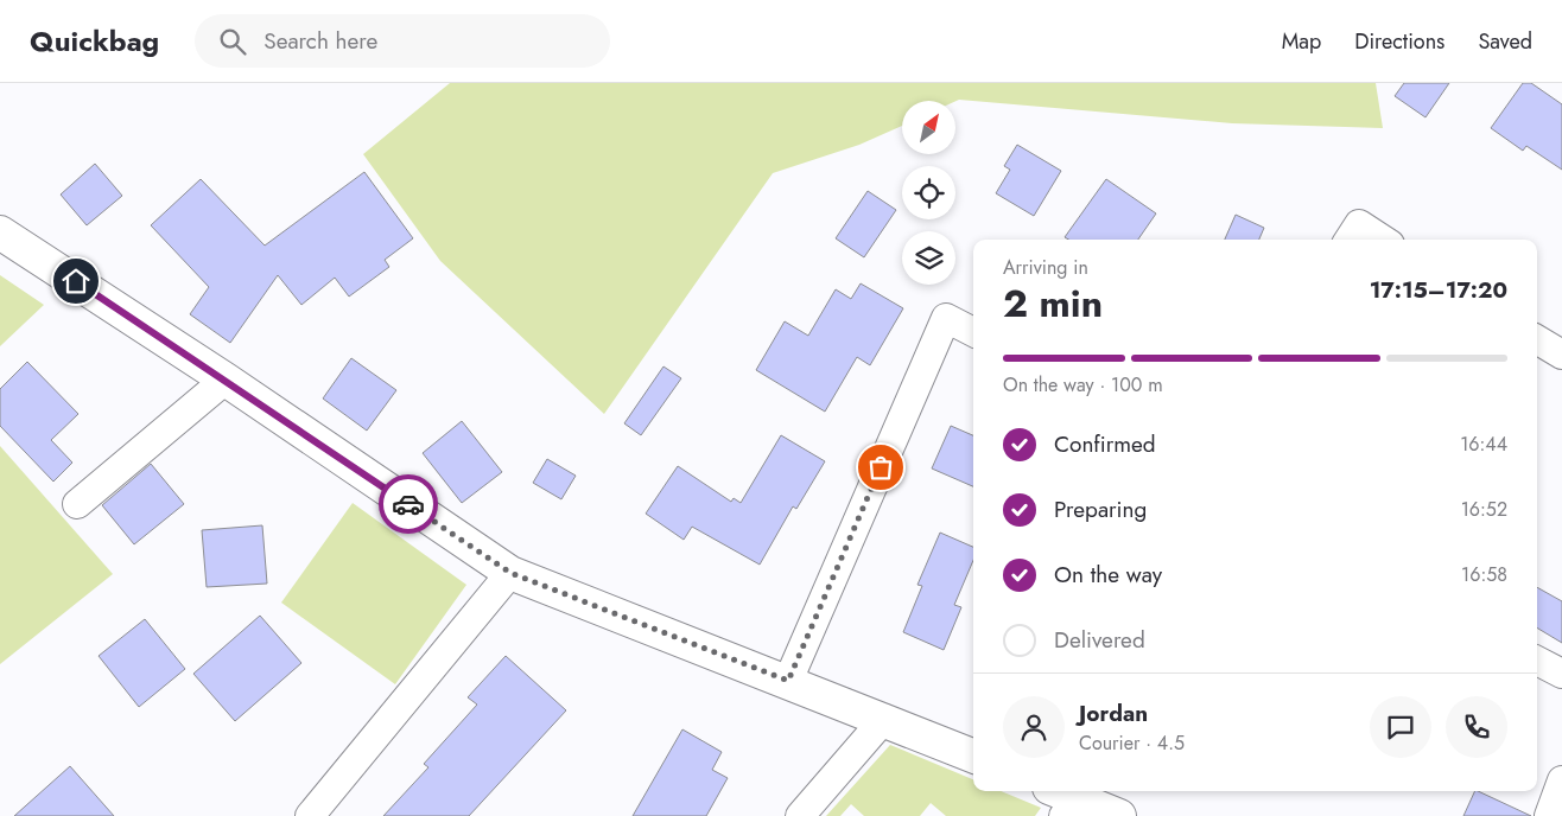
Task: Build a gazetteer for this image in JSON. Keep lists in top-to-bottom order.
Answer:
{
  "north": "top right",
  "page": {
    "header": "Quickbag",
    "search": "Search here",
    "nav": ["Map", "Directions", "Saved"],
    "heading": ["2 min", "Arriving in", "17:15–17:20"],
    "panel": ["Jordan", "Courier · 4.5"],
    "bar": "On the way · 100 m",
    "list": [
      ["Confirmed", "16:44"],
      ["Preparing", "16:52"],
      ["On the way", "16:58"],
      "Delivered"
    ]
  }
}
